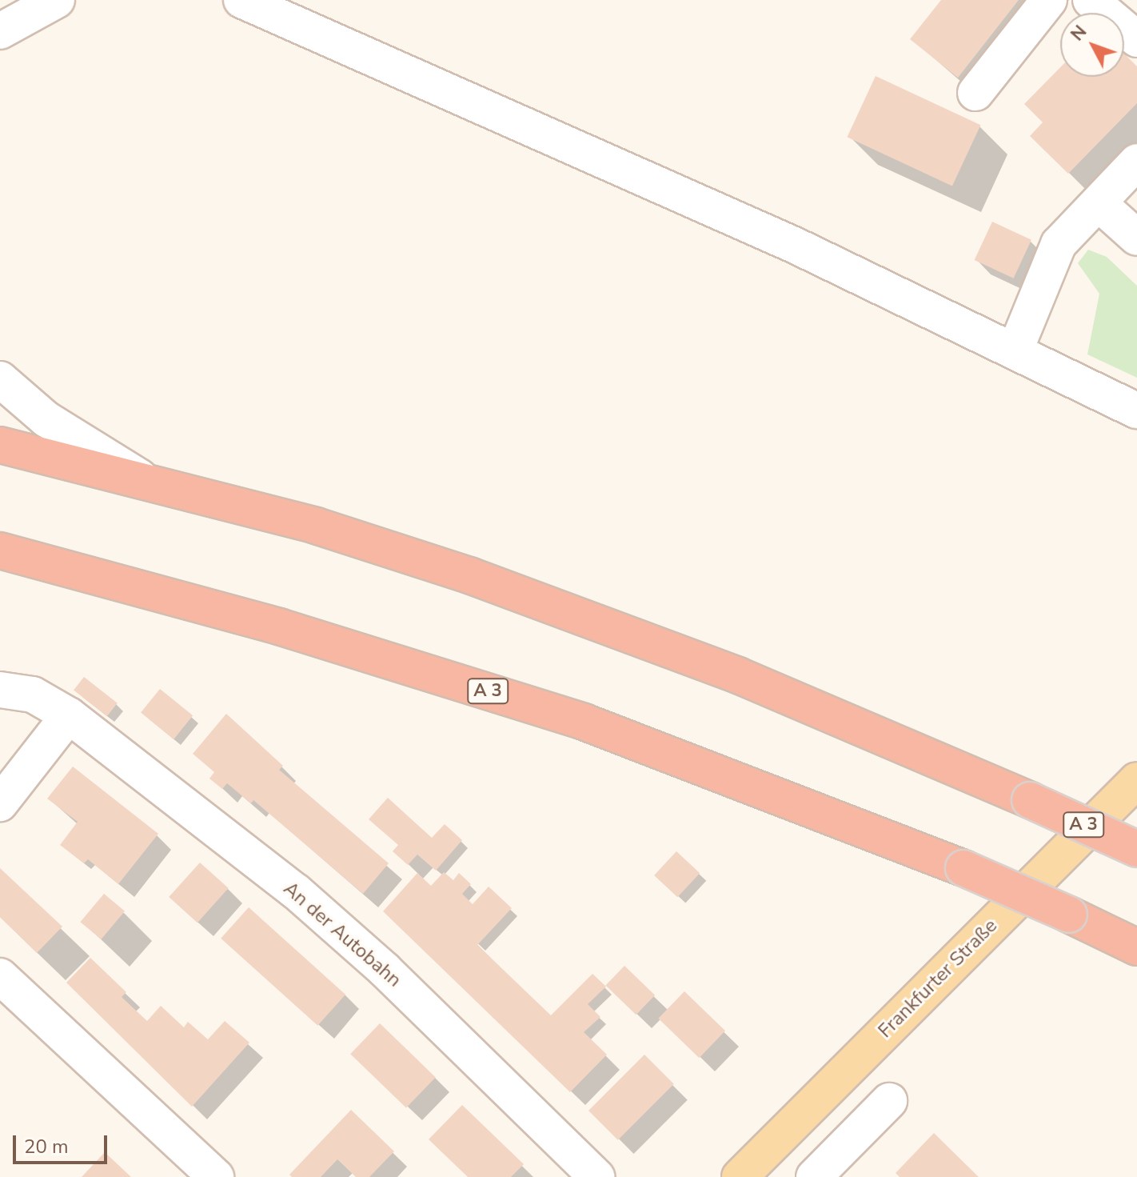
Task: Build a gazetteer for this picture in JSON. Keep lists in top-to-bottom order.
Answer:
{
  "streets": {
    "highway": ["A 3"],
    "main road": ["Frankfurter Straße"],
    "street": ["An der Autobahn"]
  },
  "scale_bar": "20 m",
  "north": "top left"
}
